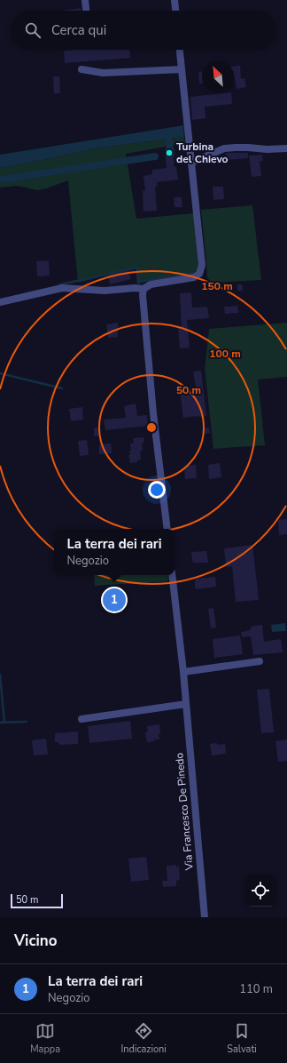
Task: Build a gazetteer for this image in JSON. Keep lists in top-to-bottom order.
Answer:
{
  "streets": {
    "street": ["Via Francesco De Pinedo"]
  },
  "places": ["Turbina del Chievo"],
  "scale_bar": "50 m",
  "north": "top left",
  "page": {
    "search": "Cerca qui",
    "popup": ["La terra dei rari", "Negozio"],
    "pins": "1",
    "scale": "50 m",
    "heading": "Vicino",
    "list": [
      {
        "mark": "1",
        "name": "La terra dei rari",
        "note": "Negozio",
        "value": "110 m"
      }
    ],
    "nav": ["Mappa", "Indicazioni", "Salvati"]
  },
  "rings": ["150 m", "100 m", "50 m"]
}
